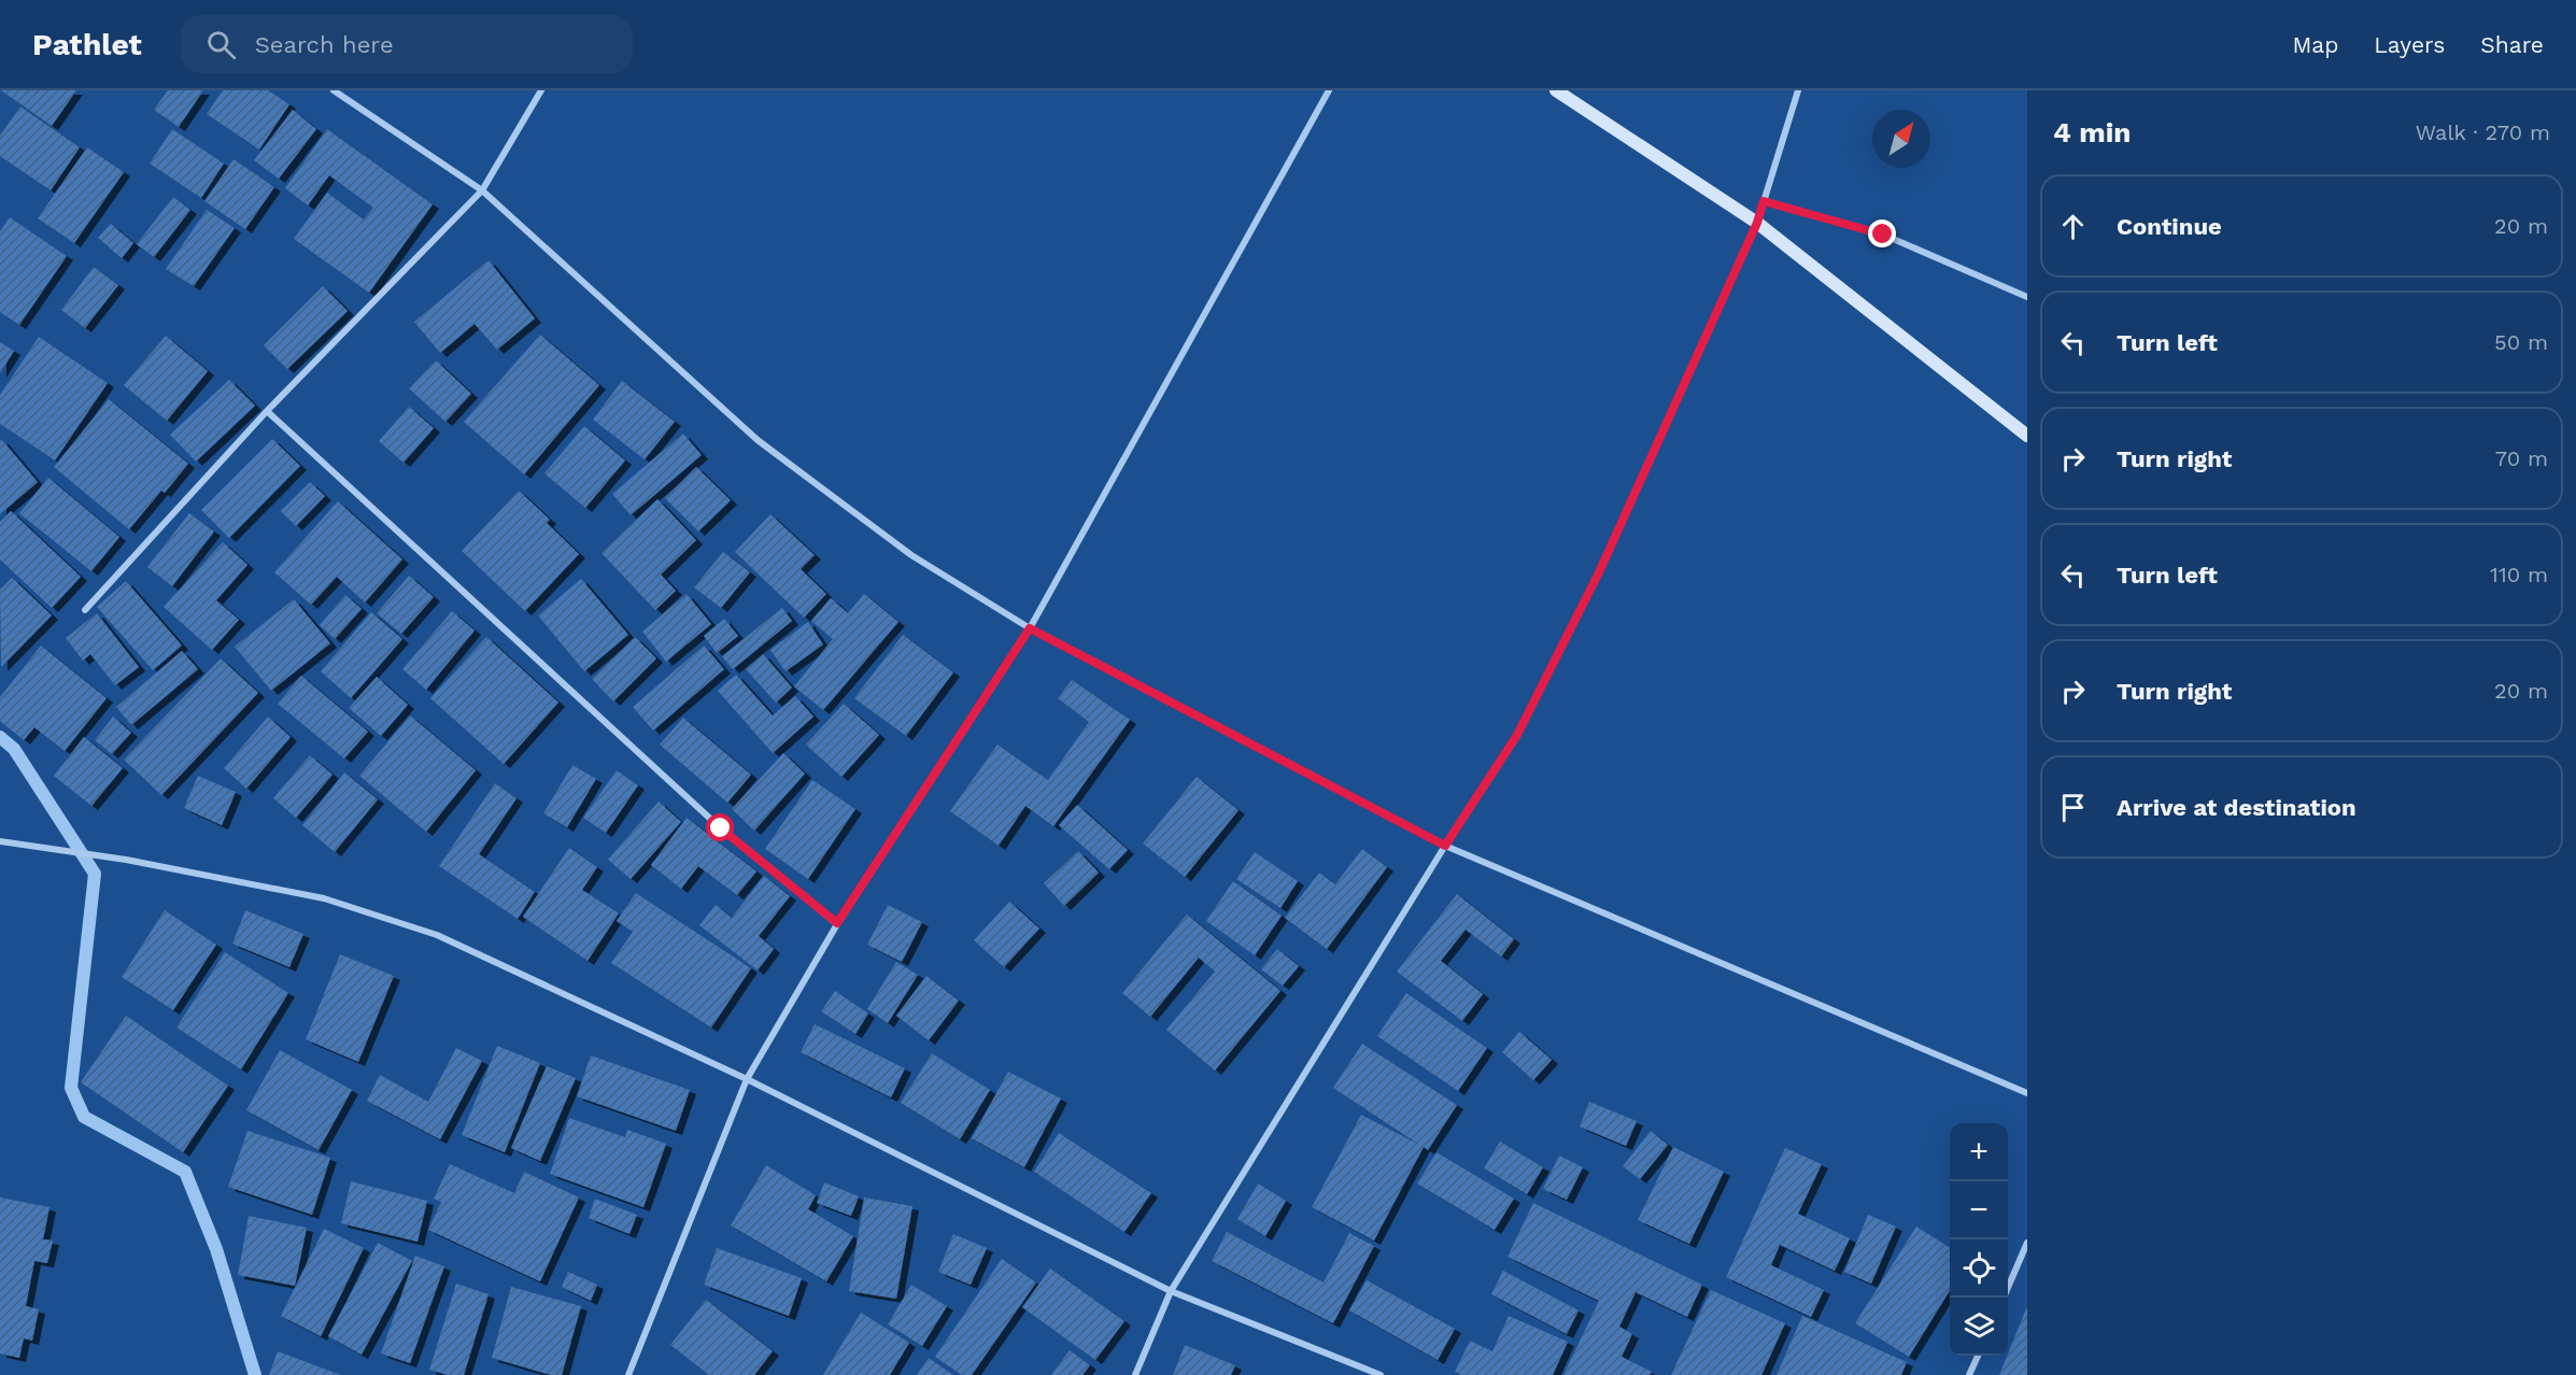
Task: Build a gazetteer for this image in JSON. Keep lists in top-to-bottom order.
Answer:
{
  "north": "top right",
  "page": {
    "header": "Pathlet",
    "search": "Search here",
    "nav": ["Map", "Layers", "Share"],
    "heading": ["4 min", "Walk · 270 m"],
    "list": [
      ["Continue", "20 m"],
      ["Turn left", "50 m"],
      ["Turn right", "70 m"],
      ["Turn left", "110 m"],
      ["Turn right", "20 m"],
      "Arrive at destination"
    ],
    "map_buttons": ["+", "−"]
  }
}
